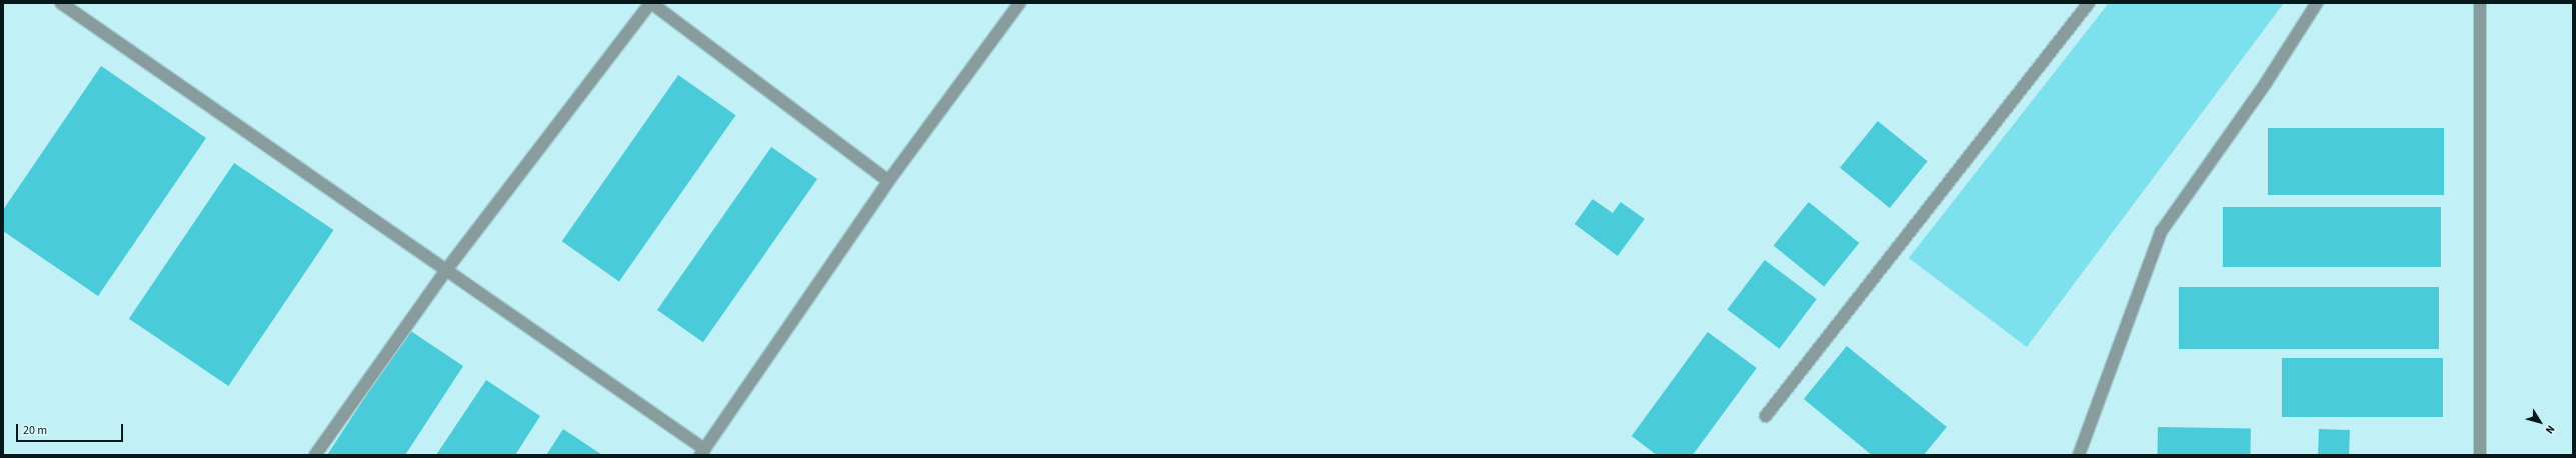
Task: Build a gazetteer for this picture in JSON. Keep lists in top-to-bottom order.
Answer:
{
  "scale_bar": "20 m",
  "north": "bottom right"
}
